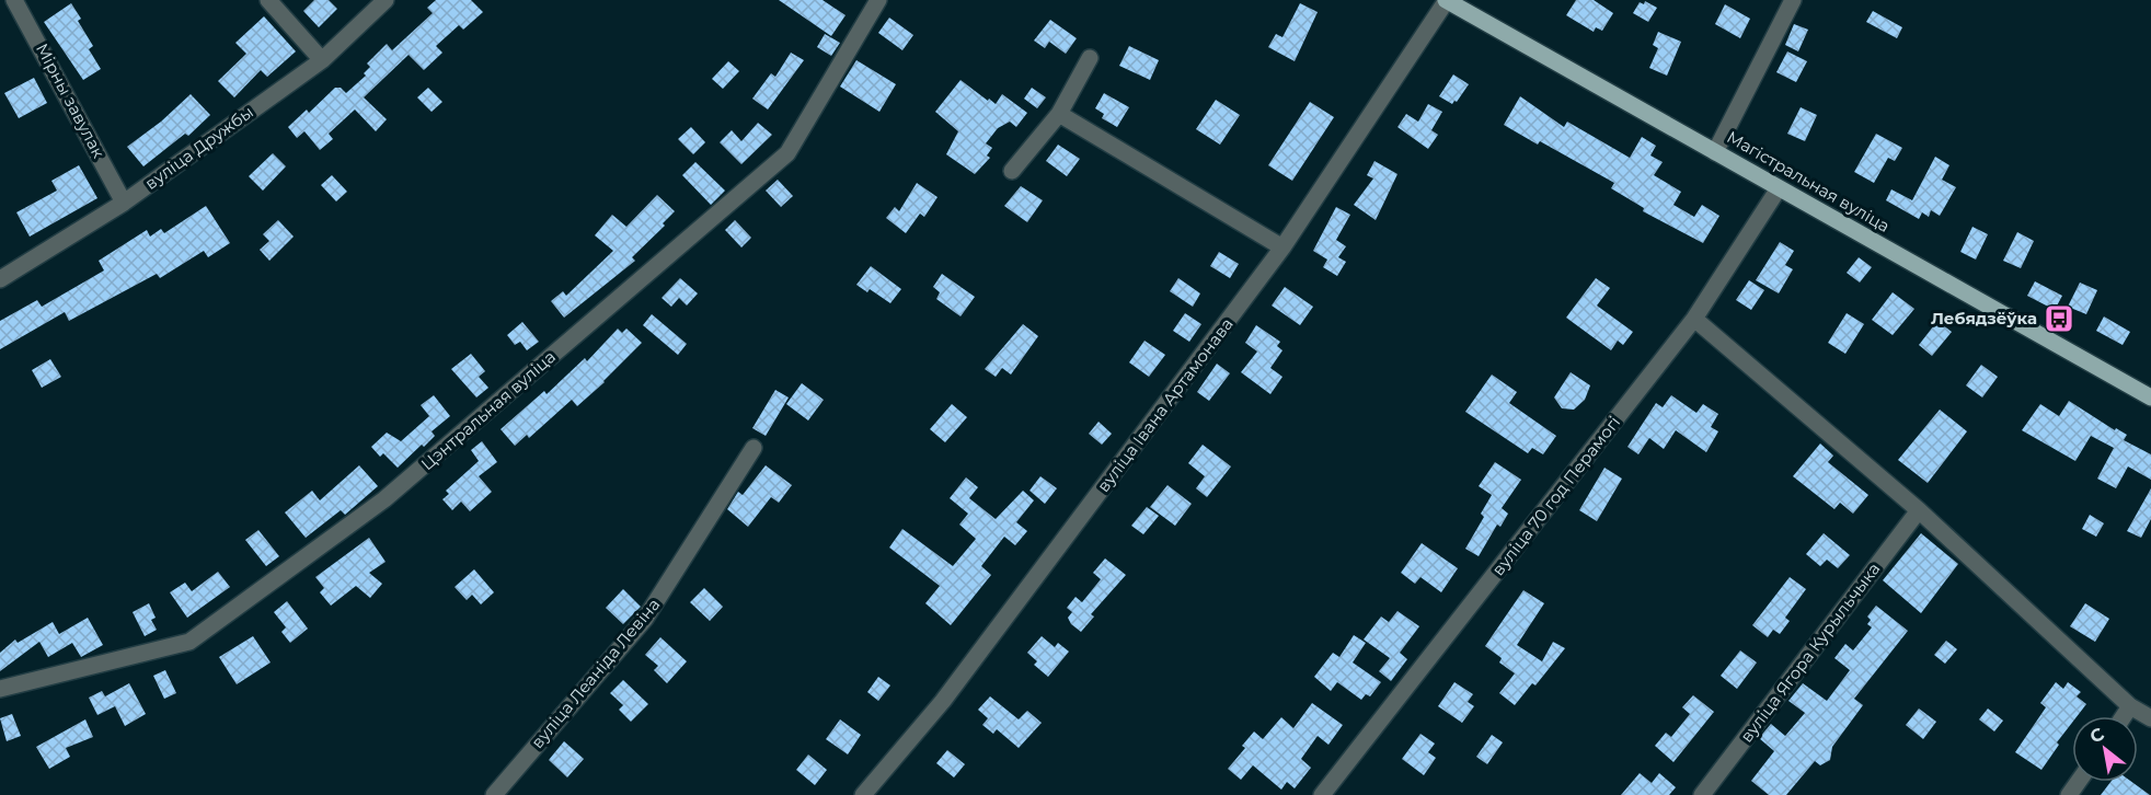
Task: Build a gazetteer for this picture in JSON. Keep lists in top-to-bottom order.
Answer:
{
  "streets": {
    "main road": ["Магістральная вуліца"],
    "street": [
      "Мірны завулак",
      "вуліца Дружбы",
      "вуліца Івана Артамонава",
      "Цэнтральная вуліца",
      "вуліца 70 год Перамогі",
      "вуліца Ягора Курыльчыка",
      "вуліца Леаніда Левіна"
    ]
  },
  "crossings": [
    ["Мірны завулак", "вуліца Дружбы"],
    ["Магістральная вуліца", "вуліца Івана Артамонава"],
    ["Магістральная вуліца", "вуліца 70 год Перамогі"]
  ],
  "places": {
    "bus stop": ["Лебядзёўка"]
  },
  "north": "top left"
}
